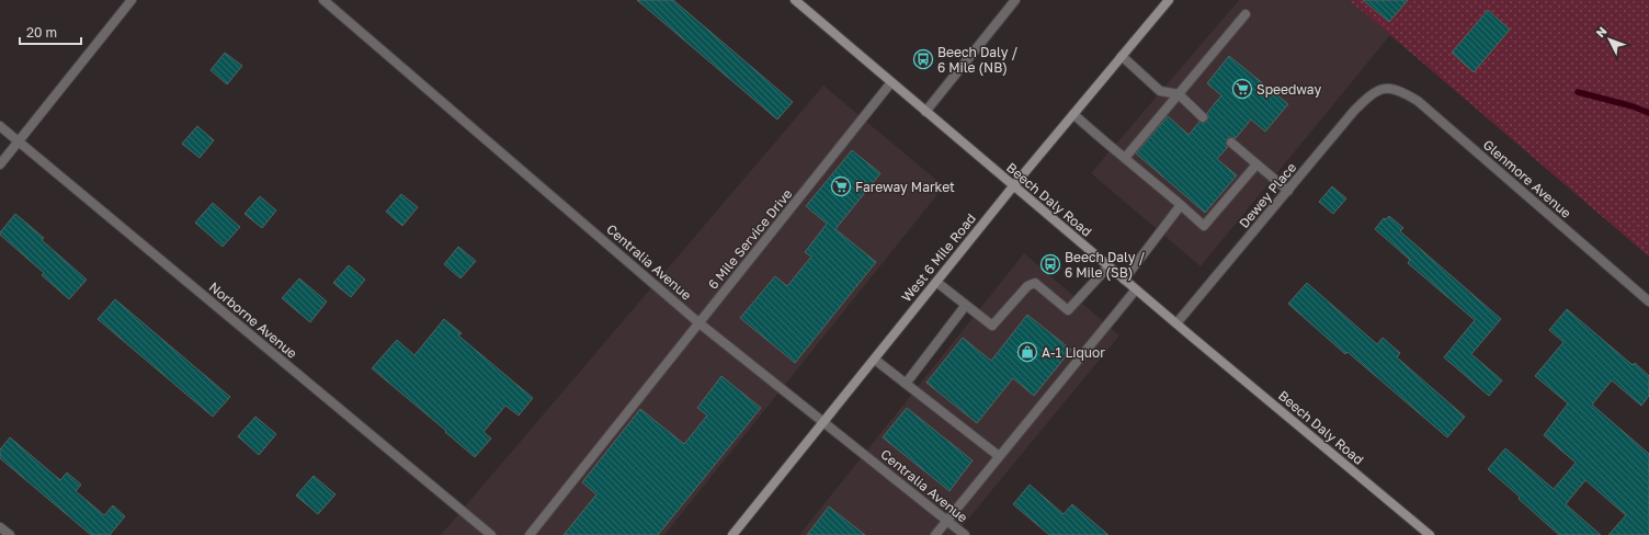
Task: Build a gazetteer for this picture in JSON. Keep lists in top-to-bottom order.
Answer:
{
  "streets": {
    "main road": ["Beech Daly Road", "West 6 Mile Road"],
    "street": [
      "Glenmore Avenue",
      "Dewey Place",
      "6 Mile Service Drive",
      "Centralia Avenue",
      "Norborne Avenue"
    ]
  },
  "crossings": [
    ["Glenmore Avenue", "Dewey Place"],
    ["Dewey Place", "Beech Daly Road"],
    ["Beech Daly Road", "6 Mile Service Drive"],
    ["Beech Daly Road", "West 6 Mile Road"],
    ["6 Mile Service Drive", "Centralia Avenue"],
    ["West 6 Mile Road", "Centralia Avenue"]
  ],
  "places": {
    "bus stop": ["Beech Daly / 6 Mile (NB)", "Beech Daly / 6 Mile (SB)"],
    "supermarket": ["Speedway", "Fareway Market"],
    "shop": ["A-1 Liquor"]
  },
  "scale_bar": "20 m",
  "north": "top left"
}
